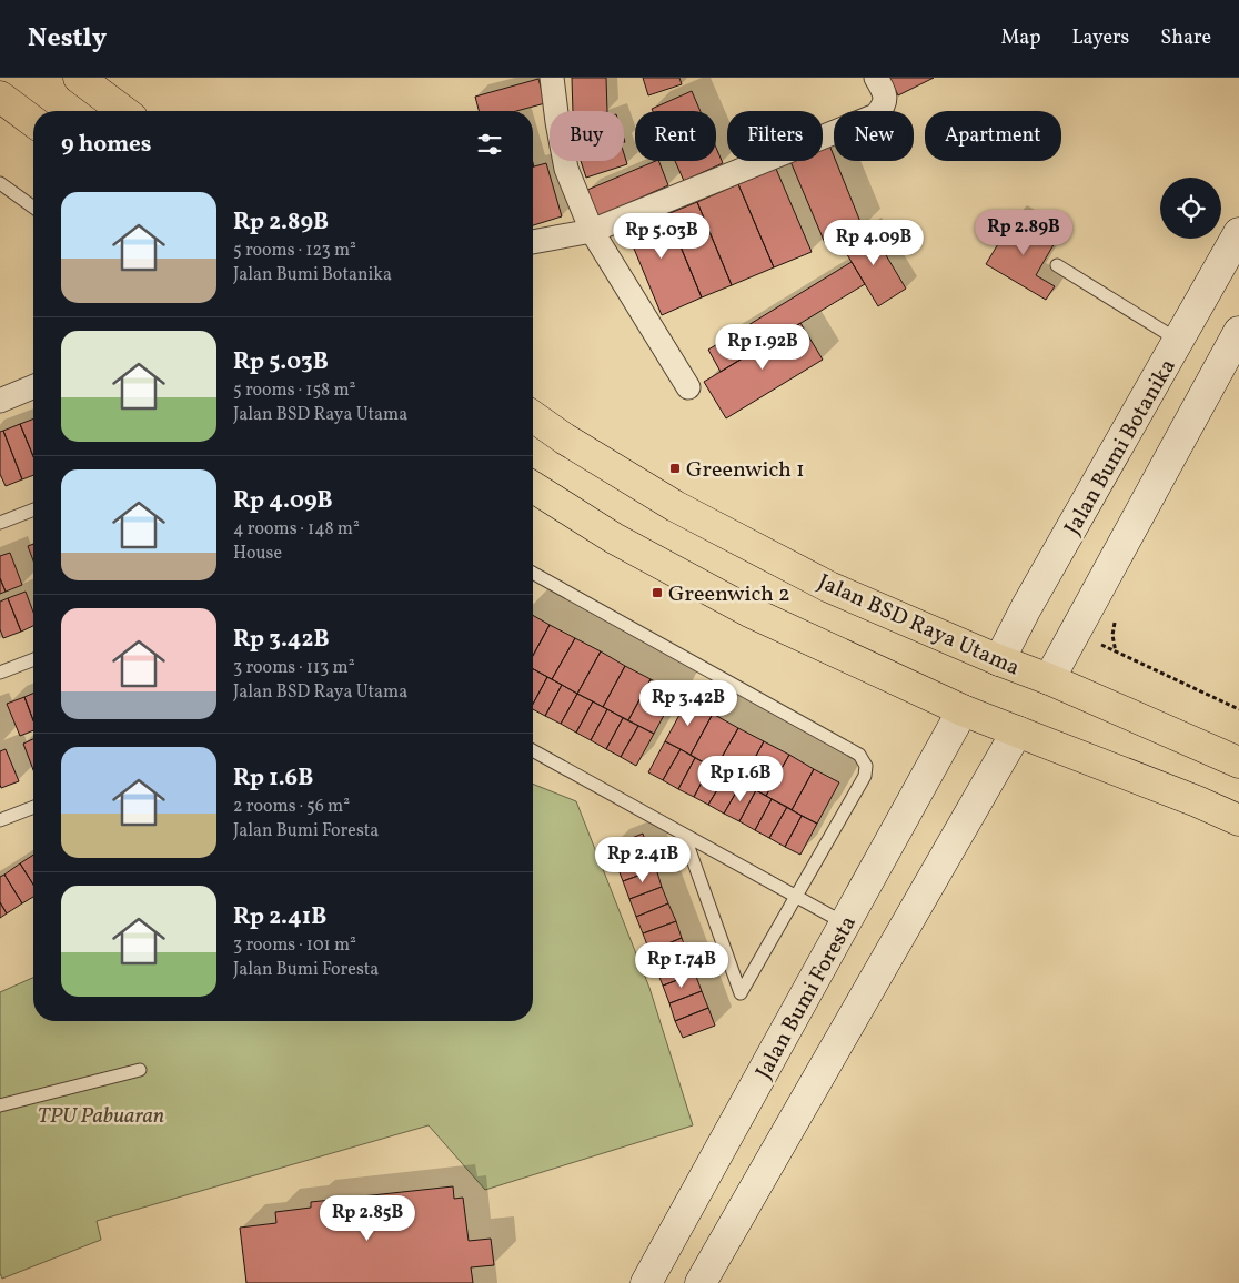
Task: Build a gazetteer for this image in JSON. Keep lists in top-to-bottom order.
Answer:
{
  "streets": {
    "main road": ["Jalan Bumi Botanika", "Jalan BSD Raya Utama", "Jalan Bumi Foresta"]
  },
  "crossings": [
    ["Jalan Bumi Botanika", "Jalan BSD Raya Utama"]
  ],
  "parks": ["TPU Pabuaran"],
  "places": {
    "transit": ["Greenwich 1", "Greenwich 2"]
  },
  "page": {
    "header": "Nestly",
    "nav": ["Map", "Layers", "Share"],
    "chip": [
      "Buy",
      "Rent",
      "Filters",
      "New",
      "Apartment"
    ],
    "heading": "9 homes",
    "list": [
      {
        "name": "Rp 2.89B",
        "note": "5 rooms · 123 m² · Jalan Bumi Botanika"
      },
      {
        "name": "Rp 5.03B",
        "note": "5 rooms · 158 m² · Jalan BSD Raya Utama"
      },
      {
        "name": "Rp 4.09B",
        "note": "4 rooms · 148 m² · House"
      },
      {
        "name": "Rp 3.42B",
        "note": "3 rooms · 113 m² · Jalan BSD Raya Utama"
      },
      {
        "name": "Rp 1.6B",
        "note": "2 rooms · 56 m² · Jalan Bumi Foresta"
      },
      {
        "name": "Rp 2.41B",
        "note": "3 rooms · 101 m² · Jalan Bumi Foresta"
      }
    ],
    "price": [
      "Rp 2.89B",
      "Rp 5.03B",
      "Rp 4.09B",
      "Rp 1.92B",
      "Rp 3.42B",
      "Rp 1.6B",
      "Rp 2.41B",
      "Rp 1.74B",
      "Rp 2.85B"
    ]
  }
}
